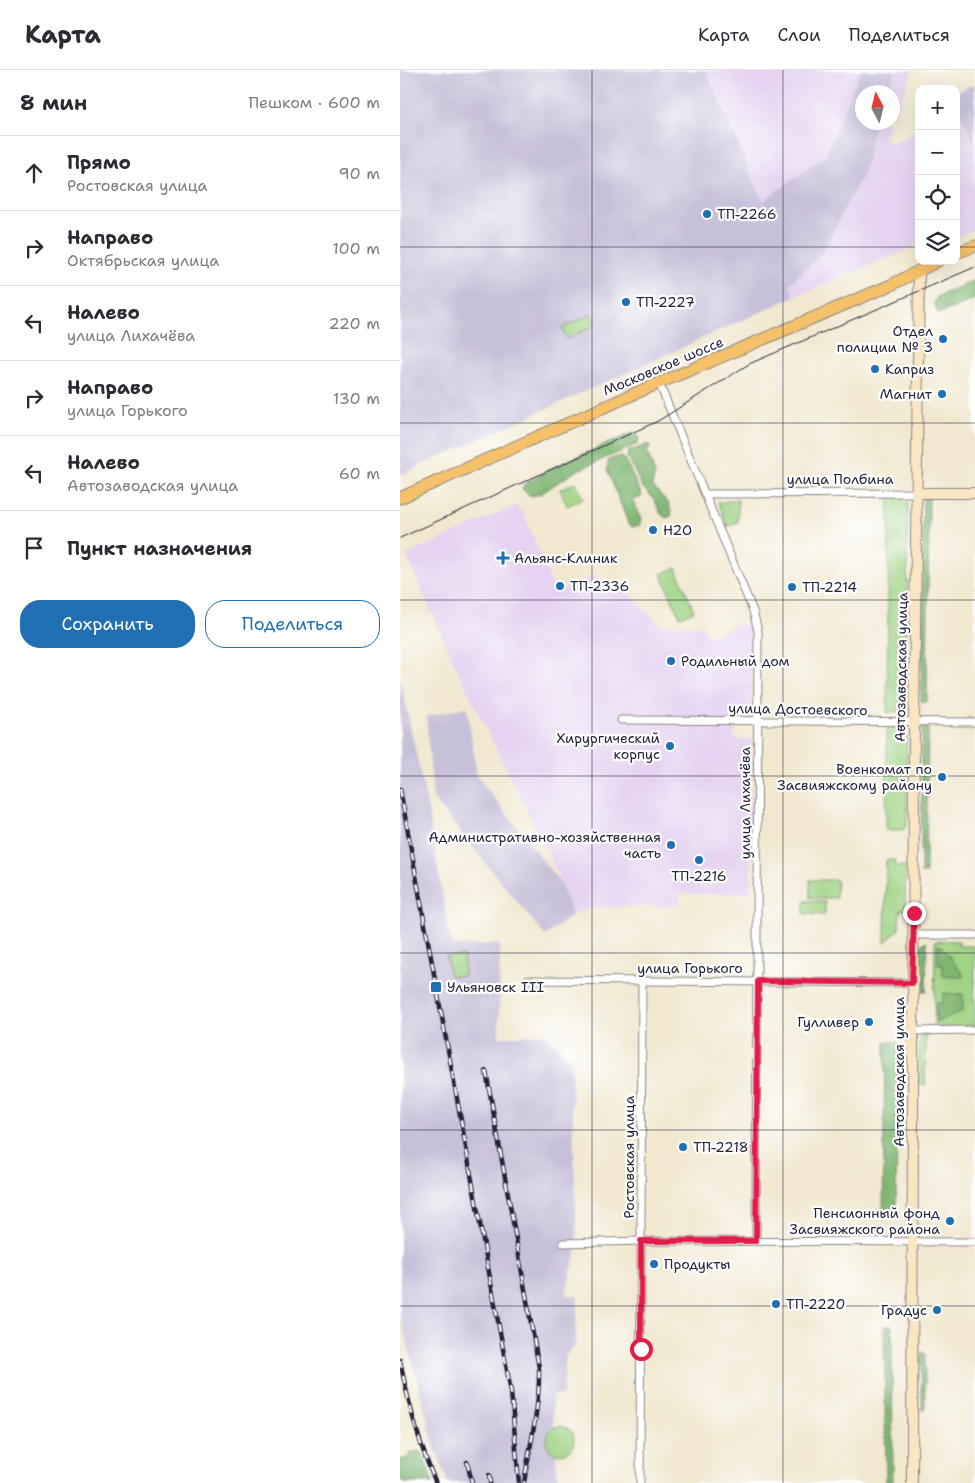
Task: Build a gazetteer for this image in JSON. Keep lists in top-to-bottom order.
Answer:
{
  "streets": {
    "main road": ["Московское шоссе"],
    "street": [
      "улица Полбина",
      "Автозаводская улица",
      "улица Достоевского",
      "улица Лихачёва",
      "улица Горького",
      "Ростовская улица"
    ]
  },
  "crossings": [
    ["Московское шоссе", "Автозаводская улица"],
    ["Московское шоссе", "улица Лихачёва"],
    ["улица Полбина", "Автозаводская улица"],
    ["улица Полбина", "улица Лихачёва"],
    ["Автозаводская улица", "улица Достоевского"],
    ["Автозаводская улица", "улица Горького"],
    ["улица Достоевского", "улица Лихачёва"],
    ["улица Лихачёва", "улица Горького"],
    ["улица Горького", "Ростовская улица"]
  ],
  "places": {
    "other": [
      "ТП-2266",
      "ТП-2227",
      "Отдел полиции № 3",
      "Каприз",
      "Магнит",
      "H2O",
      "ТП-2336",
      "ТП-2214",
      "Родильный дом",
      "Хирургический корпус",
      "Военкомат по Засвияжскому району",
      "Административно-хозяйственная часть",
      "ТП-2216",
      "Гулливер",
      "ТП-2218",
      "Пенсионный фонд Засвияжского района",
      "Продукты",
      "ТП-2220",
      "Градус"
    ],
    "health": ["Альянс-Клиник"],
    "transit": ["Ульяновск III"]
  },
  "north": "top",
  "page": {
    "header": "Карта",
    "nav": ["Карта", "Слои", "Поделиться"],
    "heading": ["8 мин", "Пешком · 600 m"],
    "map_buttons": ["+", "−"],
    "list": [
      ["Прямо", "Ростовская улица", "90 m"],
      ["Направо", "Октябрьская улица", "100 m"],
      ["Налево", "улица Лихачёва", "220 m"],
      ["Направо", "улица Горького", "130 m"],
      ["Налево", "Автозаводская улица", "60 m"],
      "Пункт назначения"
    ],
    "buttons": ["Сохранить", "Поделиться"]
  }
}
